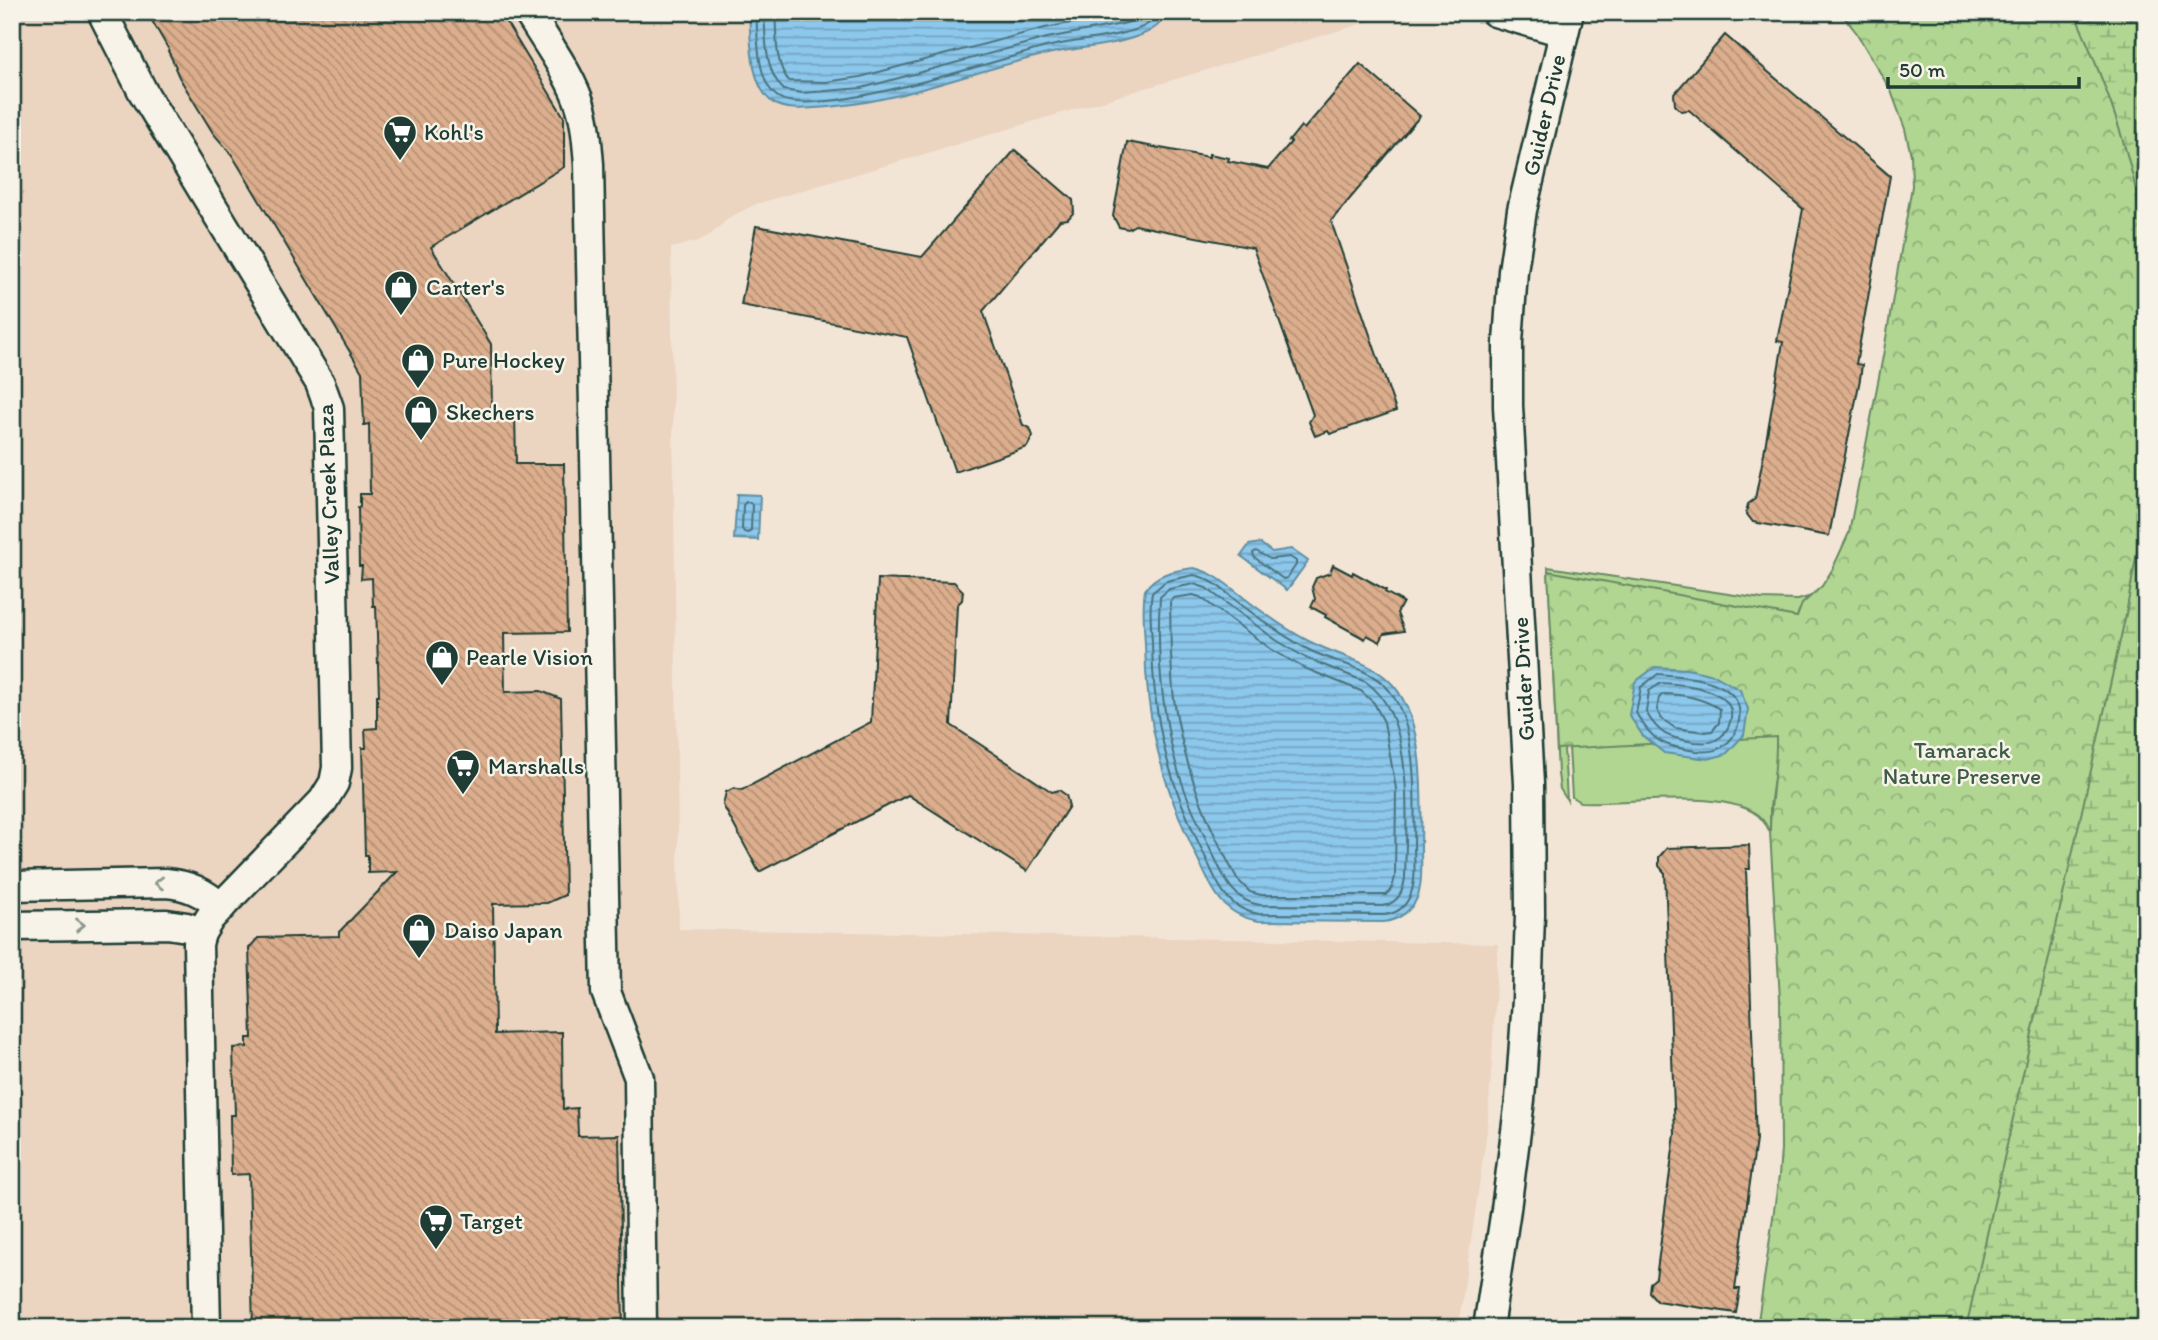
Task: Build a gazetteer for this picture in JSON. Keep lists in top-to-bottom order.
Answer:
{
  "streets": {
    "street": ["Guider Drive", "Valley Creek Plaza"]
  },
  "parks": ["Tamarack Nature Preserve"],
  "places": {
    "supermarket": ["Kohl's", "Marshalls", "Target"],
    "shop": [
      "Carter's",
      "Pure Hockey",
      "Skechers",
      "Pearle Vision",
      "Daiso Japan"
    ]
  },
  "scale_bar": "50 m"
}
